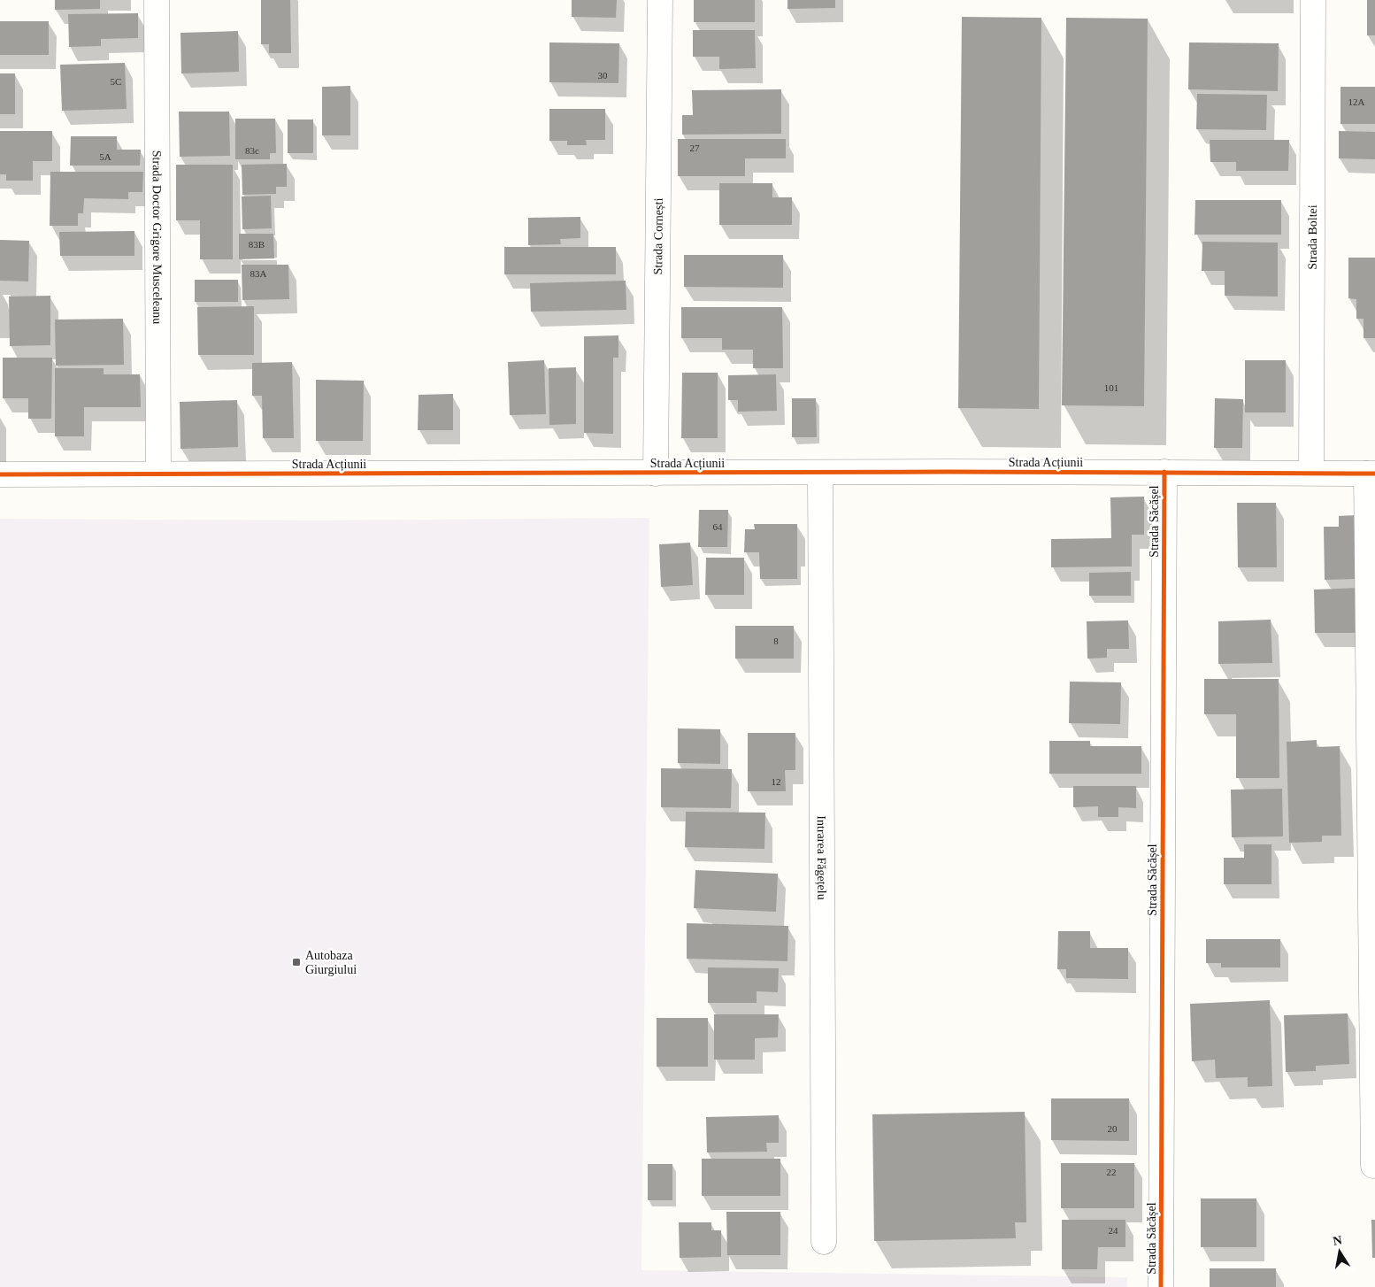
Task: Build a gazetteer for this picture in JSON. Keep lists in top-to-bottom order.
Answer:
{
  "streets": {
    "street": [
      "Strada Cornești",
      "Strada Boltei",
      "Strada Doctor Grigore Musceleanu",
      "Strada Acțiunii",
      "Strada Săcășel",
      "Intrarea Făgețelu"
    ]
  },
  "crossings": [
    ["Strada Cornești", "Strada Acțiunii"],
    ["Strada Boltei", "Strada Acțiunii"],
    ["Strada Doctor Grigore Musceleanu", "Strada Acțiunii"],
    ["Strada Acțiunii", "Strada Săcășel"],
    ["Strada Acțiunii", "Intrarea Făgețelu"]
  ],
  "places": {
    "transit": ["Autobaza Giurgiului"]
  },
  "house_numbers": [
    "30",
    "5C",
    "12A",
    "27",
    "83c",
    "5A",
    "83B",
    "83A",
    "101",
    "64",
    "8",
    "12",
    "20",
    "22",
    "24"
  ],
  "north": "top"
}
